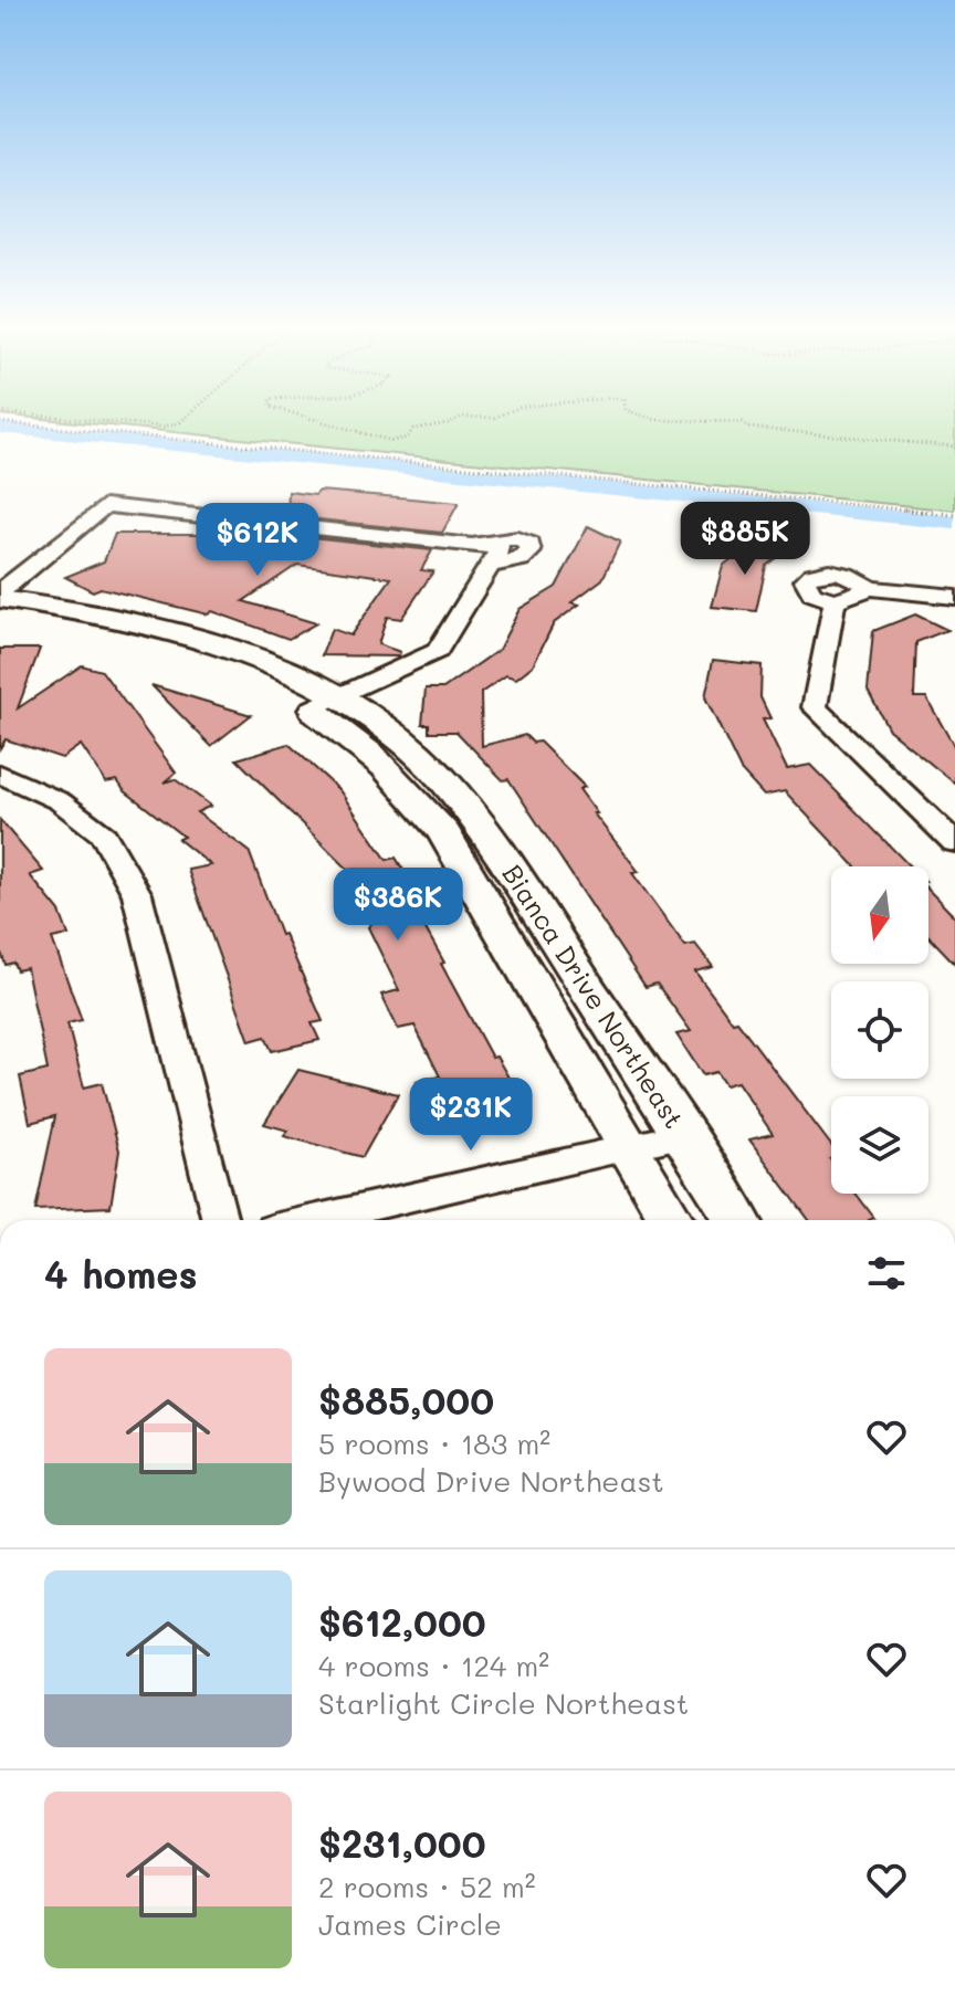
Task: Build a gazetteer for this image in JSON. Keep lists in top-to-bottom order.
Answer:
{
  "streets": {
    "street": ["Bianca Drive Northeast"]
  },
  "north": "bottom",
  "page": {
    "price": [
      "$885K",
      "$612K",
      "$386K",
      "$231K"
    ],
    "heading": "4 homes",
    "list": [
      {
        "name": "$885,000",
        "note": "5 rooms · 183 m² · Bywood Drive Northeast"
      },
      {
        "name": "$612,000",
        "note": "4 rooms · 124 m² · Starlight Circle Northeast"
      },
      {
        "name": "$231,000",
        "note": "2 rooms · 52 m² · James Circle"
      }
    ]
  }
}
